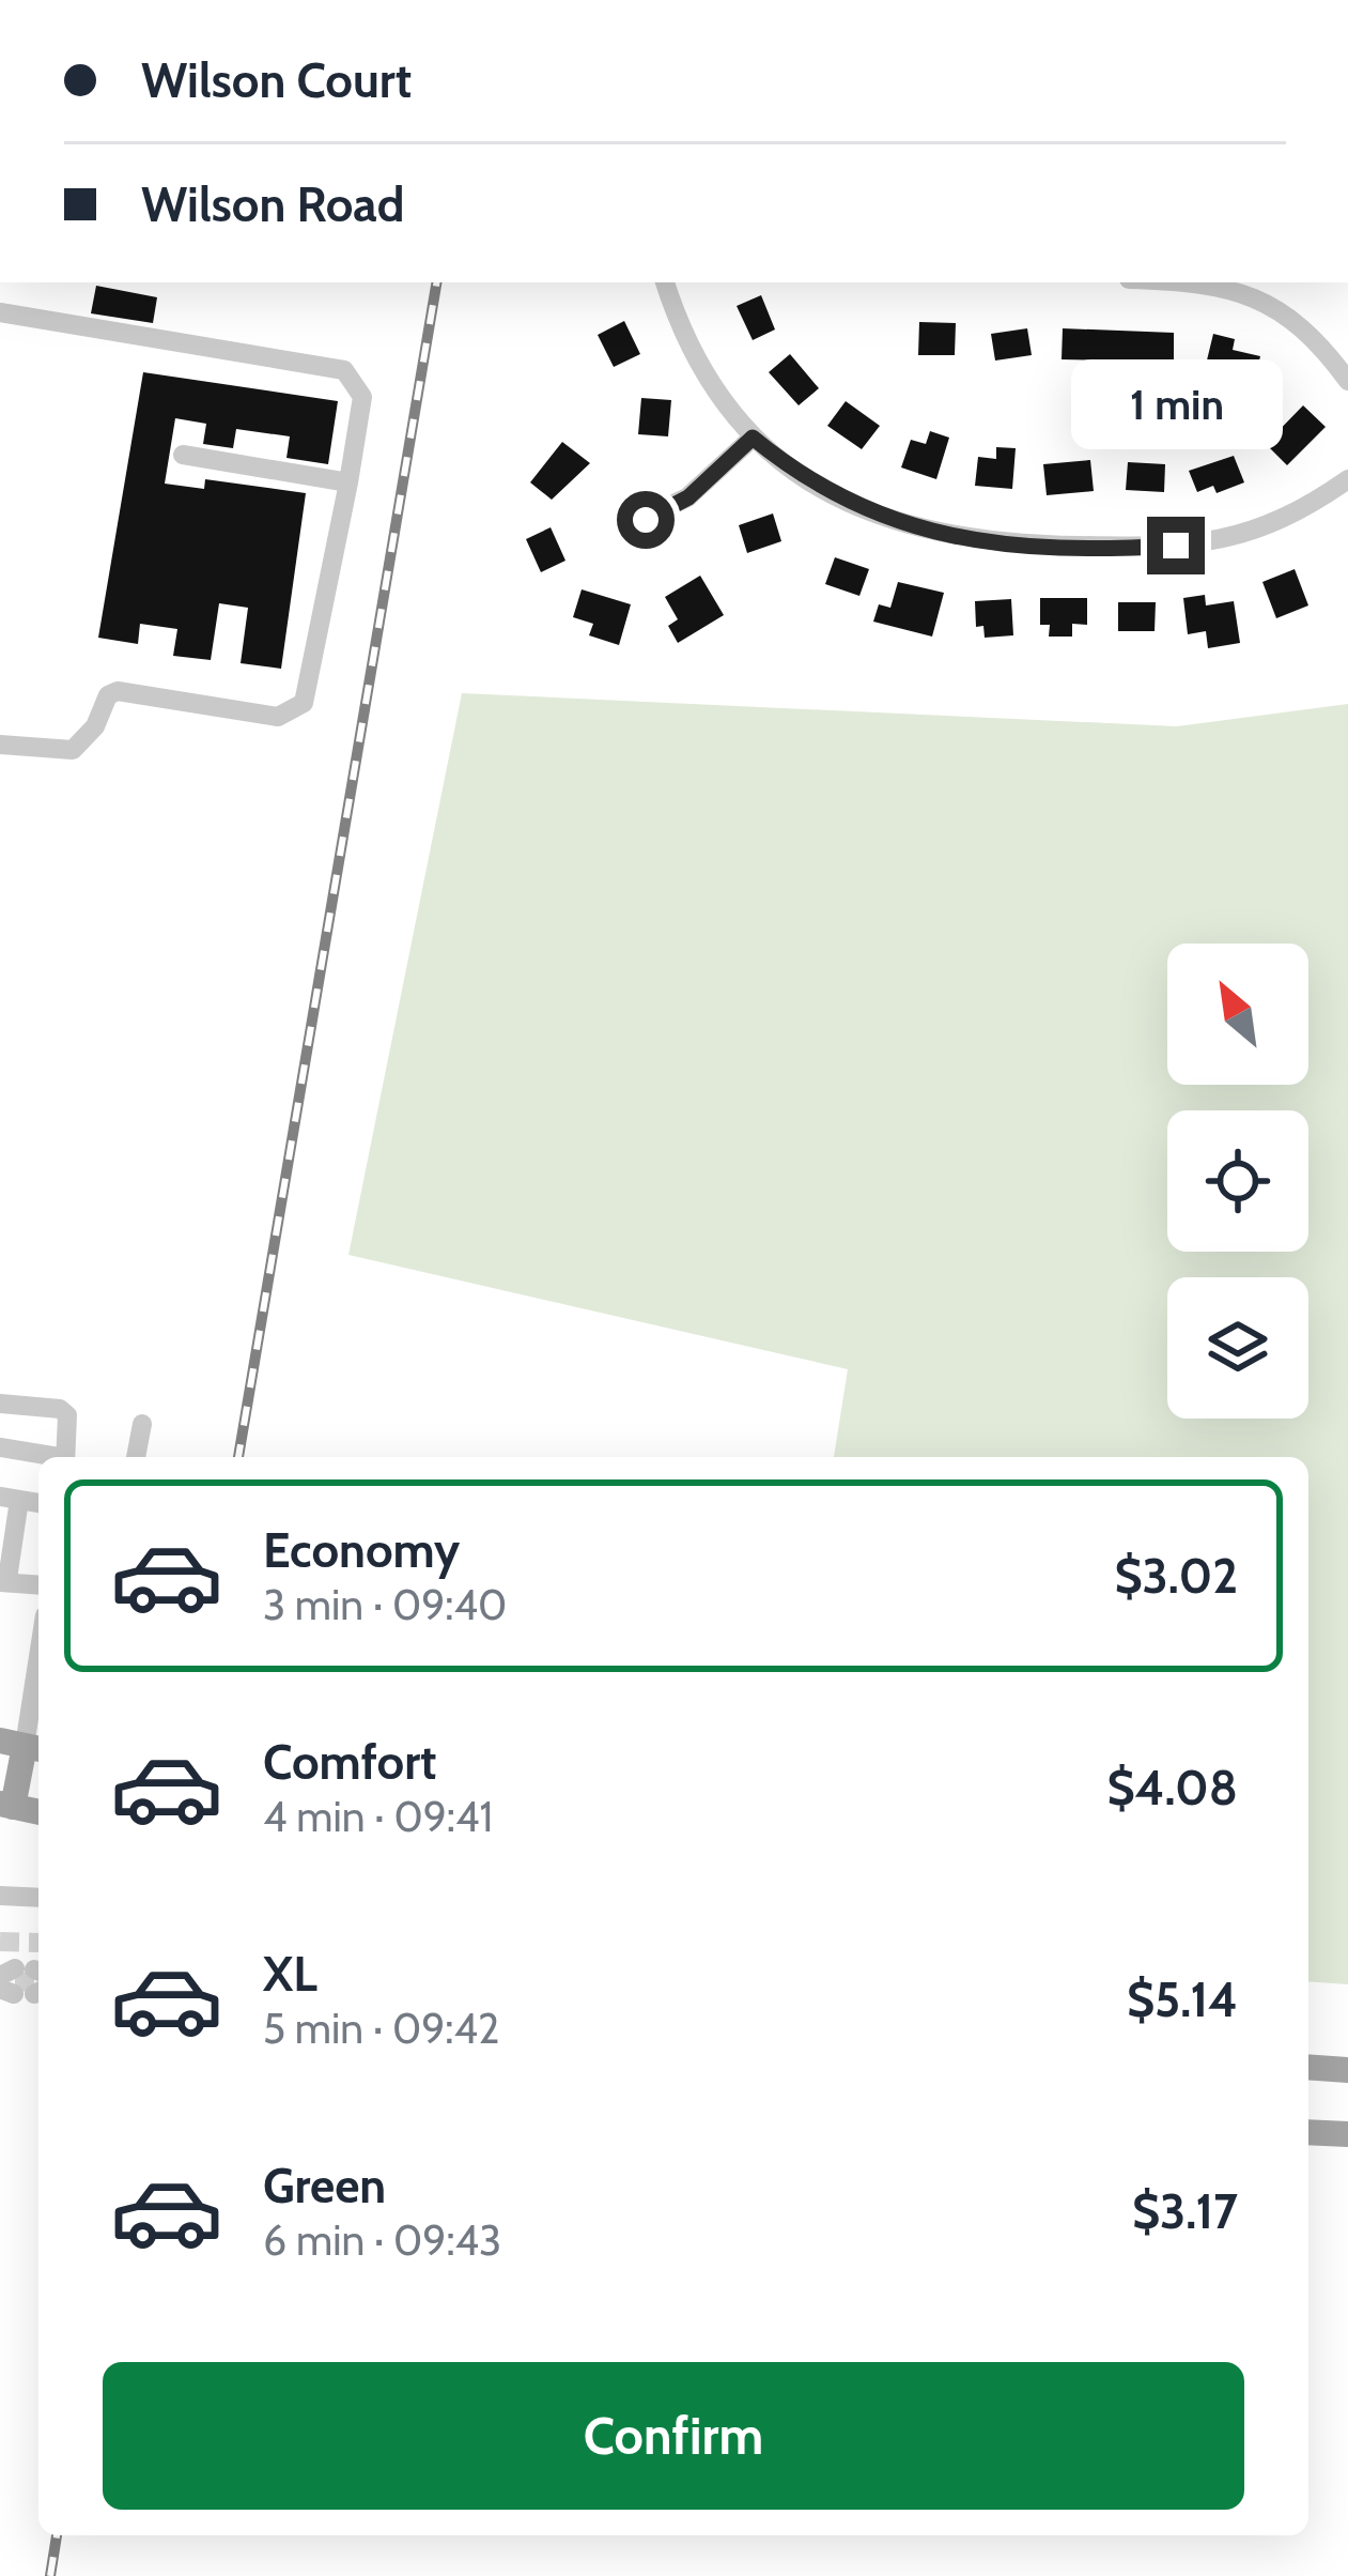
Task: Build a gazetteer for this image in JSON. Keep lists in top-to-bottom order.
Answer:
{
  "north": "top left",
  "page": {
    "banner": ["Wilson Court", "Wilson Road"],
    "bubble": "1 min",
    "list": [
      {
        "name": "Economy",
        "note": "3 min · 09:40",
        "value": "$3.02"
      },
      {
        "name": "Comfort",
        "note": "4 min · 09:41",
        "value": "$4.08"
      },
      {
        "name": "XL",
        "note": "5 min · 09:42",
        "value": "$5.14"
      },
      {
        "name": "Green",
        "note": "6 min · 09:43",
        "value": "$3.17"
      }
    ],
    "buttons": "Confirm"
  }
}
